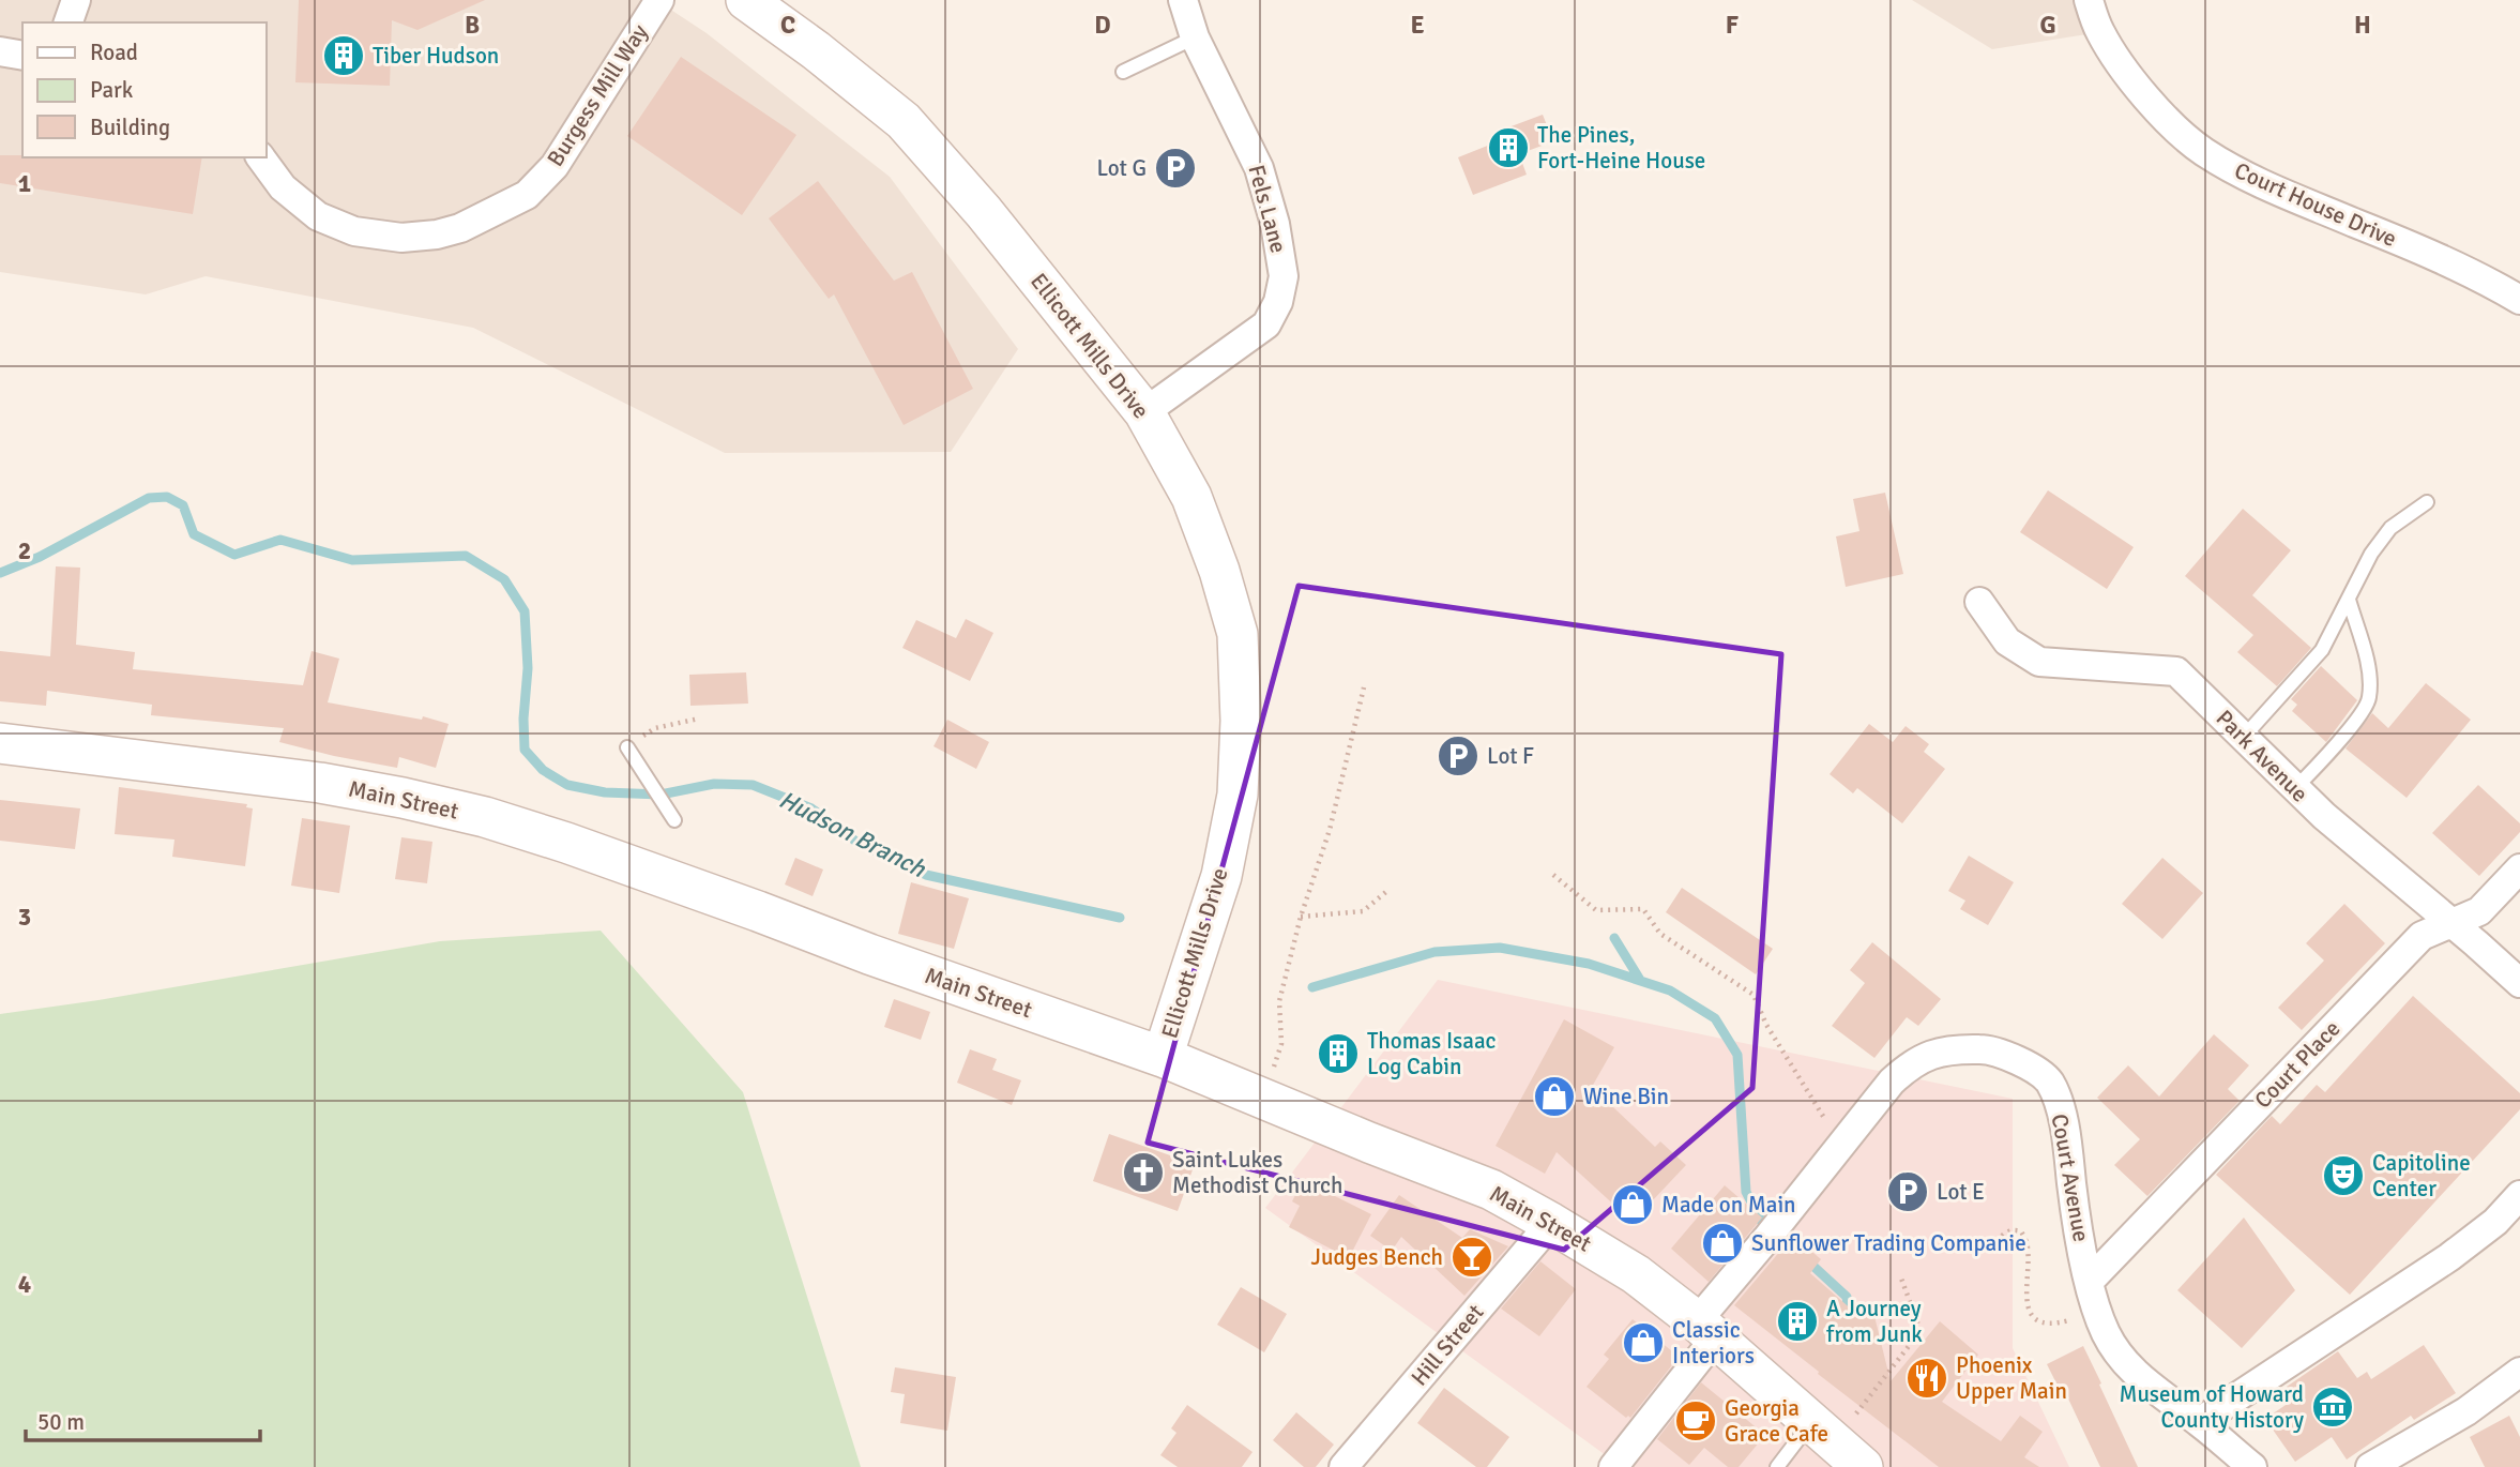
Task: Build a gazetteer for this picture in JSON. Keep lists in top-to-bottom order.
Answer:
{
  "streets": {
    "main road": ["Ellicott Mills Drive", "Main Street"],
    "street": [
      "Burgess Mill Way",
      "Court House Drive",
      "Fels Lane",
      "Park Avenue",
      "Court Place",
      "Court Avenue",
      "Hill Street"
    ]
  },
  "crossings": [
    ["Fels Lane", "Ellicott Mills Drive"],
    ["Ellicott Mills Drive", "Main Street"],
    ["Park Avenue", "Court Place"],
    ["Main Street", "Court Avenue"],
    ["Main Street", "Hill Street"],
    ["Court Place", "Court Avenue"]
  ],
  "water": ["Hudson Branch"],
  "places": {
    "building": [
      "Tiber Hudson",
      "The Pines, Fort-Heine House",
      "Thomas Isaac Log Cabin",
      "A Journey from Junk"
    ],
    "parking": ["Lot G", "Lot F", "Lot E"],
    "shop": [
      "Wine Bin",
      "Made on Main",
      "Sunflower Trading Companie",
      "Classic Interiors"
    ],
    "church": ["Saint Lukes Methodist Church"],
    "theatre": ["Capitoline Center"],
    "bar": ["Judges Bench"],
    "restaurant": ["Phoenix Upper Main"],
    "museum": ["Museum of Howard County History"],
    "cafe": ["Georgia Grace Cafe"]
  },
  "legend": ["Road", "Park", "Building"],
  "scale_bar": "50 m",
  "grid": {
    "columns": [
      "B",
      "C",
      "D",
      "E",
      "F",
      "G",
      "H"
    ],
    "rows": [
      "1",
      "2",
      "3",
      "4"
    ]
  }
}
